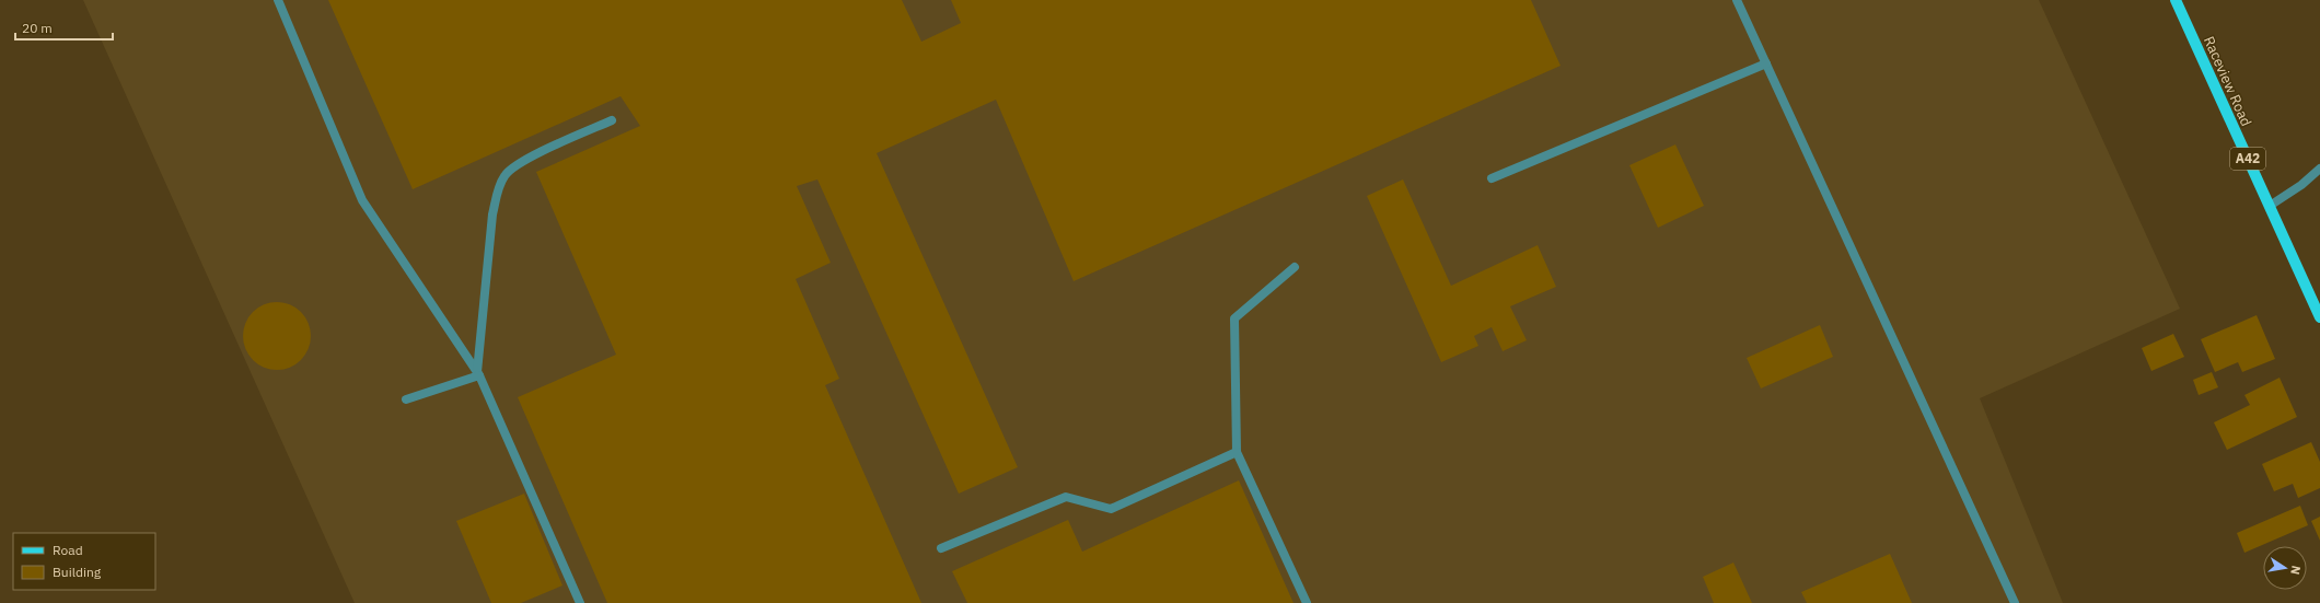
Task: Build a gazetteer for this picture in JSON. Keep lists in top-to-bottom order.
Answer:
{
  "streets": {
    "main road": ["Raceview Road", "A42"]
  },
  "legend": ["Road", "Building"],
  "scale_bar": "20 m",
  "north": "right"
}
